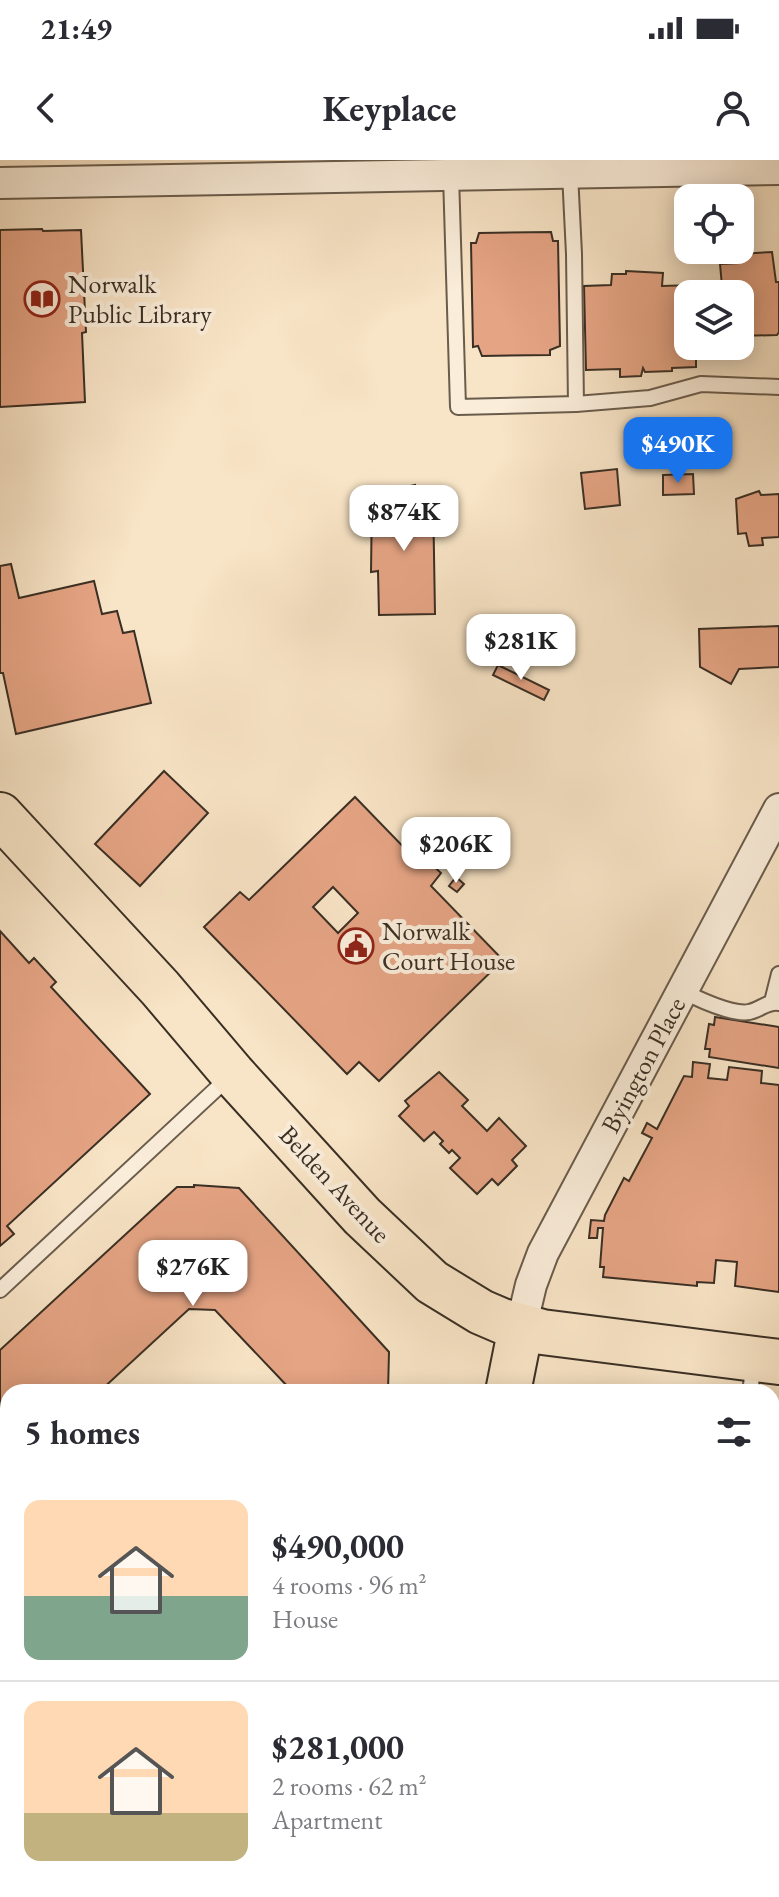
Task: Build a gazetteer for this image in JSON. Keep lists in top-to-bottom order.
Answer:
{
  "streets": {
    "main road": ["Belden Avenue"],
    "street": ["Byington Place"]
  },
  "crossings": [
    ["Byington Place", "Belden Avenue"]
  ],
  "places": {
    "library": ["Norwalk Public Library"],
    "public building": ["Norwalk Court House"]
  },
  "page": {
    "status": "21:49",
    "header": "Keyplace",
    "price": [
      "$490K",
      "$874K",
      "$281K",
      "$206K",
      "$276K"
    ],
    "heading": "5 homes",
    "list": [
      {
        "name": "$490,000",
        "note": "4 rooms · 96 m² · House"
      },
      {
        "name": "$281,000",
        "note": "2 rooms · 62 m² · Apartment"
      }
    ]
  }
}
